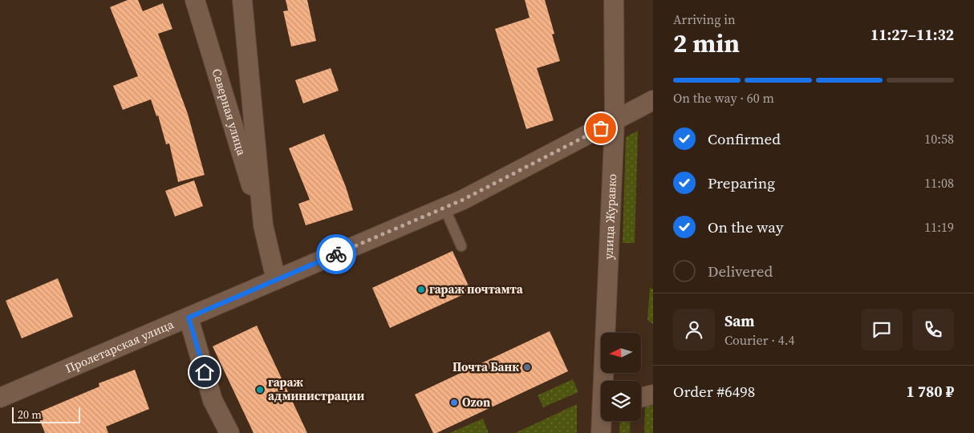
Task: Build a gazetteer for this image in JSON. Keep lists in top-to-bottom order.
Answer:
{
  "streets": {
    "street": ["Северная улица", "улица Журавко", "Пролетарская улица"]
  },
  "crossings": [
    ["Северная улица", "Пролетарская улица"],
    ["улица Журавко", "Пролетарская улица"]
  ],
  "places": [
    "гараж почтамта",
    "Почта Банк",
    "гараж администрации",
    "Ozon"
  ],
  "scale_bar": "20 m",
  "north": "left",
  "page": {
    "heading": ["2 min", "Arriving in", "11:27–11:32"],
    "panel": [
      "Sam",
      "Courier · 4.4",
      "Order #6498",
      "1 780 ₽"
    ],
    "bar": "On the way · 60 m",
    "list": [
      ["Confirmed", "10:58"],
      ["Preparing", "11:08"],
      ["On the way", "11:19"],
      "Delivered"
    ],
    "scale": "20 m"
  }
}
